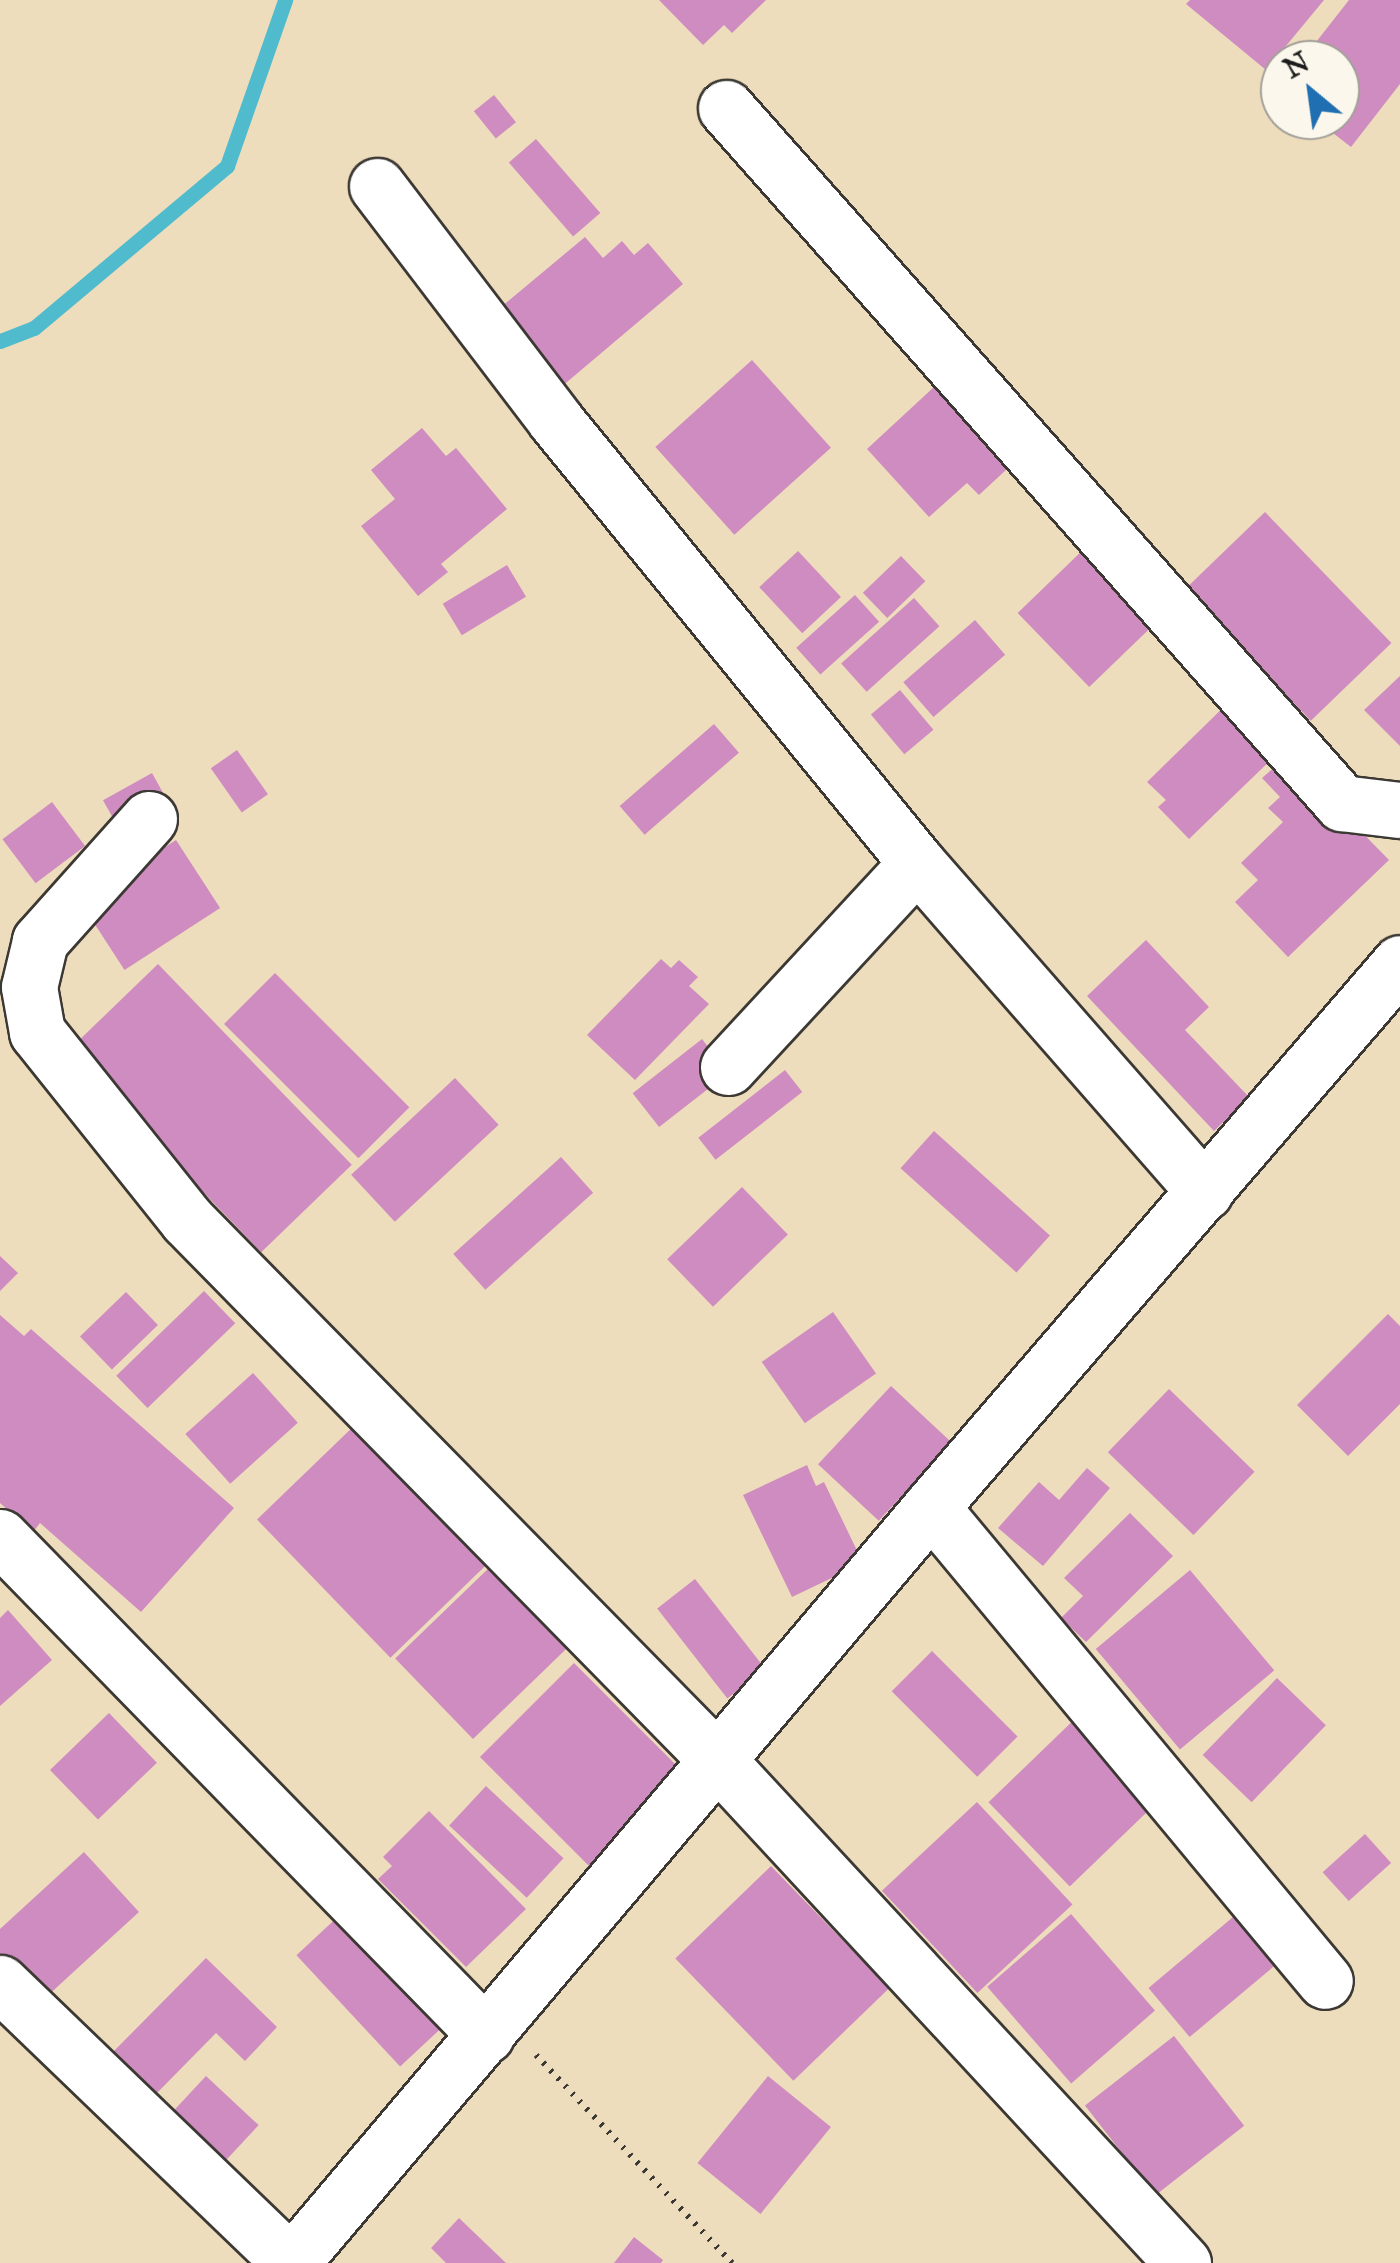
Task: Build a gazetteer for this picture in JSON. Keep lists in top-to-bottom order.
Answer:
{
  "north": "top left"
}
